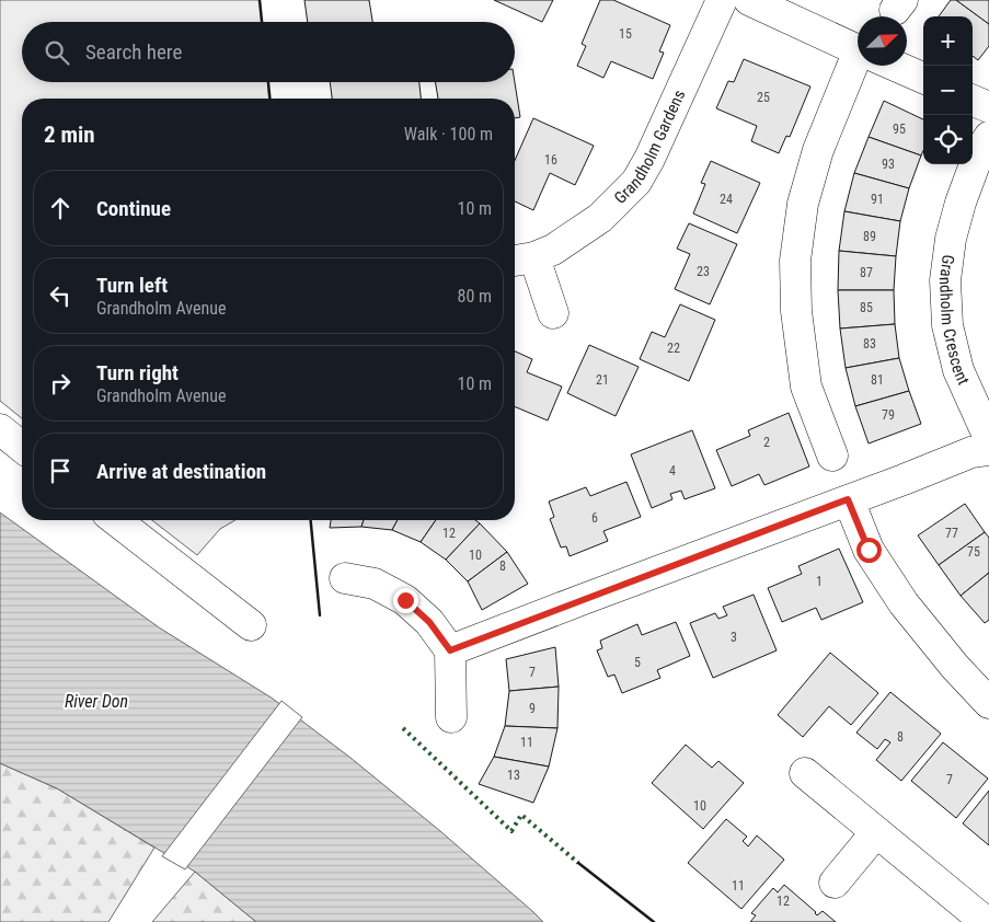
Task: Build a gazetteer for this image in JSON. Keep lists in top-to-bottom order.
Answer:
{
  "streets": {
    "street": ["Grandholm Gardens", "Grandholm Crescent"]
  },
  "water": ["River Don"],
  "house_numbers": [
    "15",
    "25",
    "95",
    "16",
    "93",
    "24",
    "91",
    "89",
    "23",
    "87",
    "85",
    "83",
    "22",
    "21",
    "81",
    "79",
    "2",
    "4",
    "6",
    "12",
    "77",
    "75",
    "10",
    "8",
    "1",
    "3",
    "5",
    "7",
    "9",
    "8",
    "11",
    "13",
    "7",
    "10",
    "11",
    "12"
  ],
  "north": "top right",
  "page": {
    "map_buttons": ["+", "−"],
    "search": "Search here",
    "heading": ["2 min", "Walk · 100 m"],
    "list": [
      ["Continue", "10 m"],
      ["Turn left", "Grandholm Avenue", "80 m"],
      ["Turn right", "Grandholm Avenue", "10 m"],
      "Arrive at destination"
    ]
  }
}
